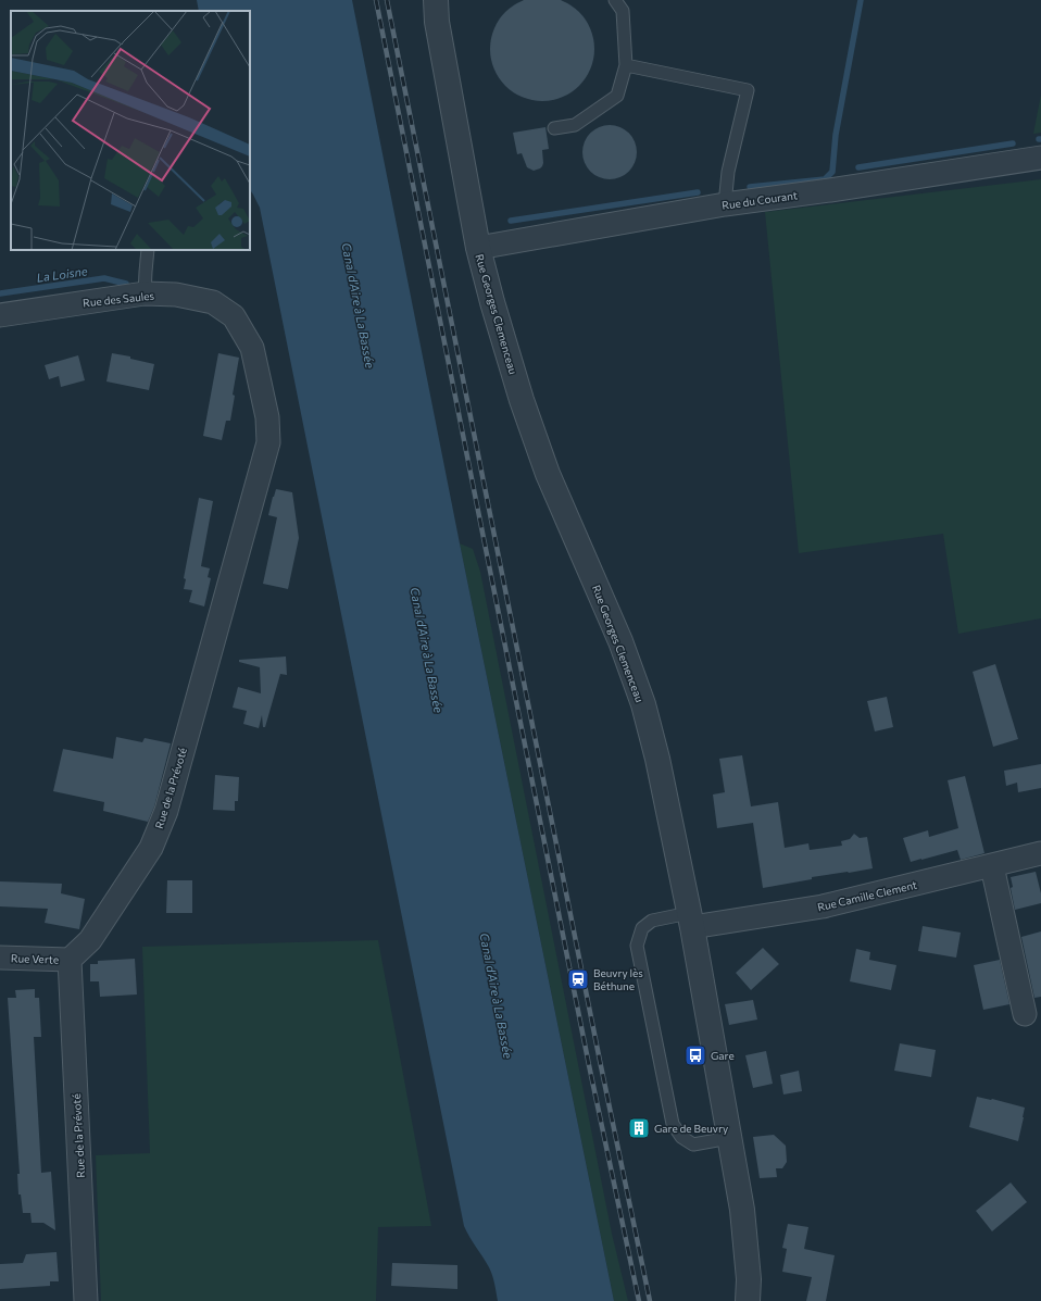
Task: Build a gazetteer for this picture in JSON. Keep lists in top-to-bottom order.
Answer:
{
  "streets": {
    "street": [
      "Rue du Courant",
      "Rue des Saules",
      "Rue Georges Clemenceau",
      "Rue de la Prévoté",
      "Rue Camille Clement",
      "Rue Verte"
    ]
  },
  "crossings": [
    ["Rue du Courant", "Rue Georges Clemenceau"],
    ["Rue des Saules", "Rue de la Prévoté"],
    ["Rue Georges Clemenceau", "Rue Camille Clement"],
    ["Rue de la Prévoté", "Rue Verte"]
  ],
  "water": ["La Loisne", "Canal d'Aire à La Bassée"],
  "places": {
    "station": ["Beuvry lès Béthune"],
    "bus stop": ["Gare"],
    "building": ["Gare de Beuvry"]
  }
}
